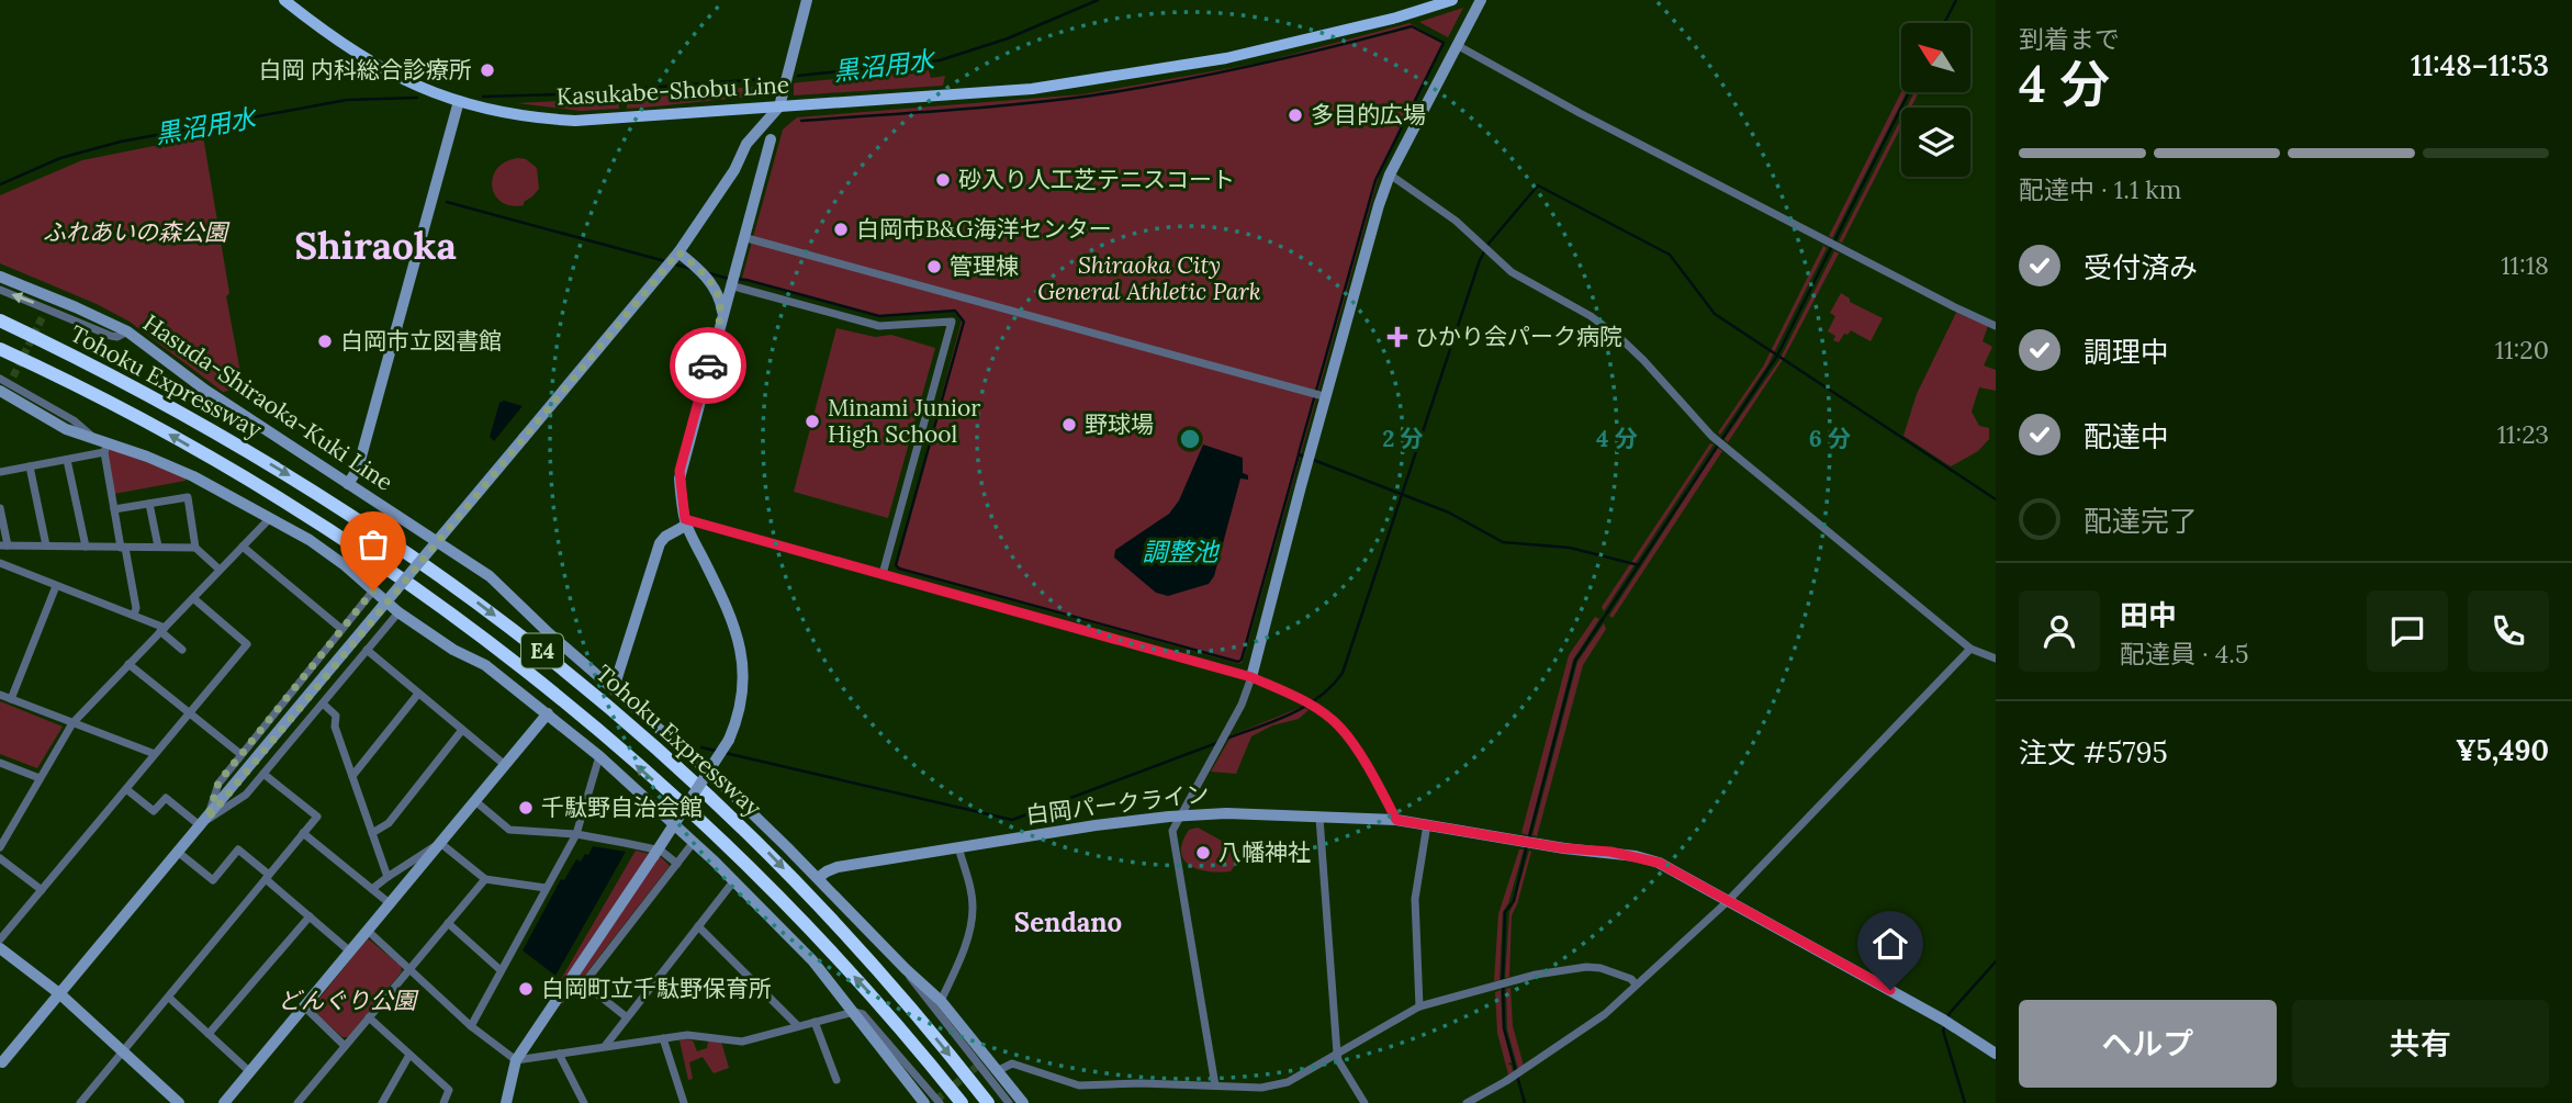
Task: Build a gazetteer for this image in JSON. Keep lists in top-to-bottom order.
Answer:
{
  "streets": {
    "highway": ["Tohoku Expressway", "E4"],
    "main road": ["Kasukabe-Shobu Line"],
    "street": ["Hasuda-Shiraoka-Kuki Line", "白岡パークライン"]
  },
  "crossings": [
    ["Hasuda-Shiraoka-Kuki Line", "白岡パークライン"]
  ],
  "districts": ["Shiraoka", "Sendano"],
  "water": ["黒沼用水", "調整池"],
  "parks": ["ふれあいの森公園", "Shiraoka City General Athletic Park", "どんぐり公園"],
  "places": {
    "other": [
      "白岡 内科総合診療所",
      "多目的広場",
      "砂入り人工芝テニスコート",
      "白岡市B&G海洋センター",
      "管理棟",
      "白岡市立図書館",
      "Minami Junior High School",
      "野球場",
      "千駄野自治会館",
      "八幡神社",
      "白岡町立千駄野保育所"
    ],
    "health": ["ひかり会パーク病院"]
  },
  "north": "top left",
  "page": {
    "heading": ["4 分", "到着まで", "11:48–11:53"],
    "panel": [
      "田中",
      "配達員 · 4.5",
      "注文 #5795",
      "¥5,490"
    ],
    "bar": "配達中 · 1.1 km",
    "list": [
      ["受付済み", "11:18"],
      ["調理中", "11:20"],
      ["配達中", "11:23"],
      "配達完了"
    ],
    "buttons": ["ヘルプ", "共有"]
  },
  "rings": ["2 分", "4 分", "6 分"]
}
